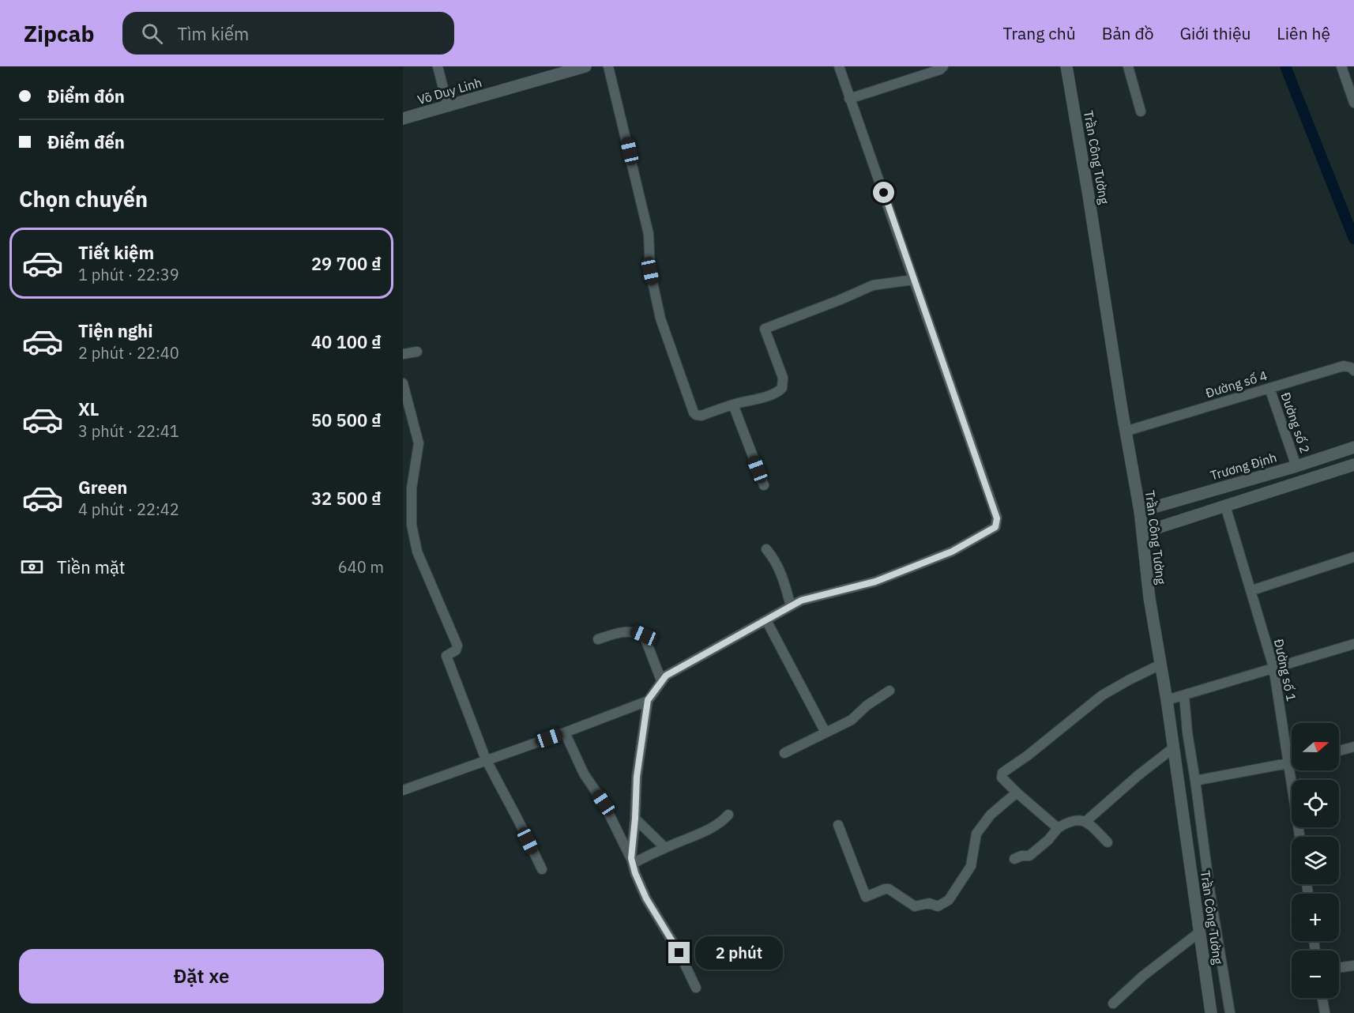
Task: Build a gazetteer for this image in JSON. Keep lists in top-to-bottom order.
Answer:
{
  "streets": {
    "main road": ["Võ Duy Linh", "Trần Công Tường", "Trương Định"],
    "street": ["Đường số 4", "Đường số 2", "Đường số 1"]
  },
  "crossings": [
    ["Trần Công Tường", "Đường số 4"],
    ["Trần Công Tường", "Trương Định"],
    ["Đường số 4", "Đường số 2"],
    ["Đường số 2", "Trương Định"]
  ],
  "north": "right",
  "page": {
    "header": "Zipcab",
    "search": "Tìm kiếm",
    "nav": [
      "Trang chủ",
      "Bản đồ",
      "Giới thiệu",
      "Liên hệ"
    ],
    "banner": ["Điểm đón", "Điểm đến"],
    "heading": "Chọn chuyến",
    "list": [
      {
        "name": "Tiết kiệm",
        "note": "1 phút · 22:39",
        "value": "29 700 ₫"
      },
      {
        "name": "Tiện nghi",
        "note": "2 phút · 22:40",
        "value": "40 100 ₫"
      },
      {
        "name": "XL",
        "note": "3 phút · 22:41",
        "value": "50 500 ₫"
      },
      {
        "name": "Green",
        "note": "4 phút · 22:42",
        "value": "32 500 ₫"
      }
    ],
    "pay": ["Tiền mặt", "640 m"],
    "map_buttons": ["+", "−"],
    "bubble": "2 phút",
    "buttons": "Đặt xe"
  }
}
